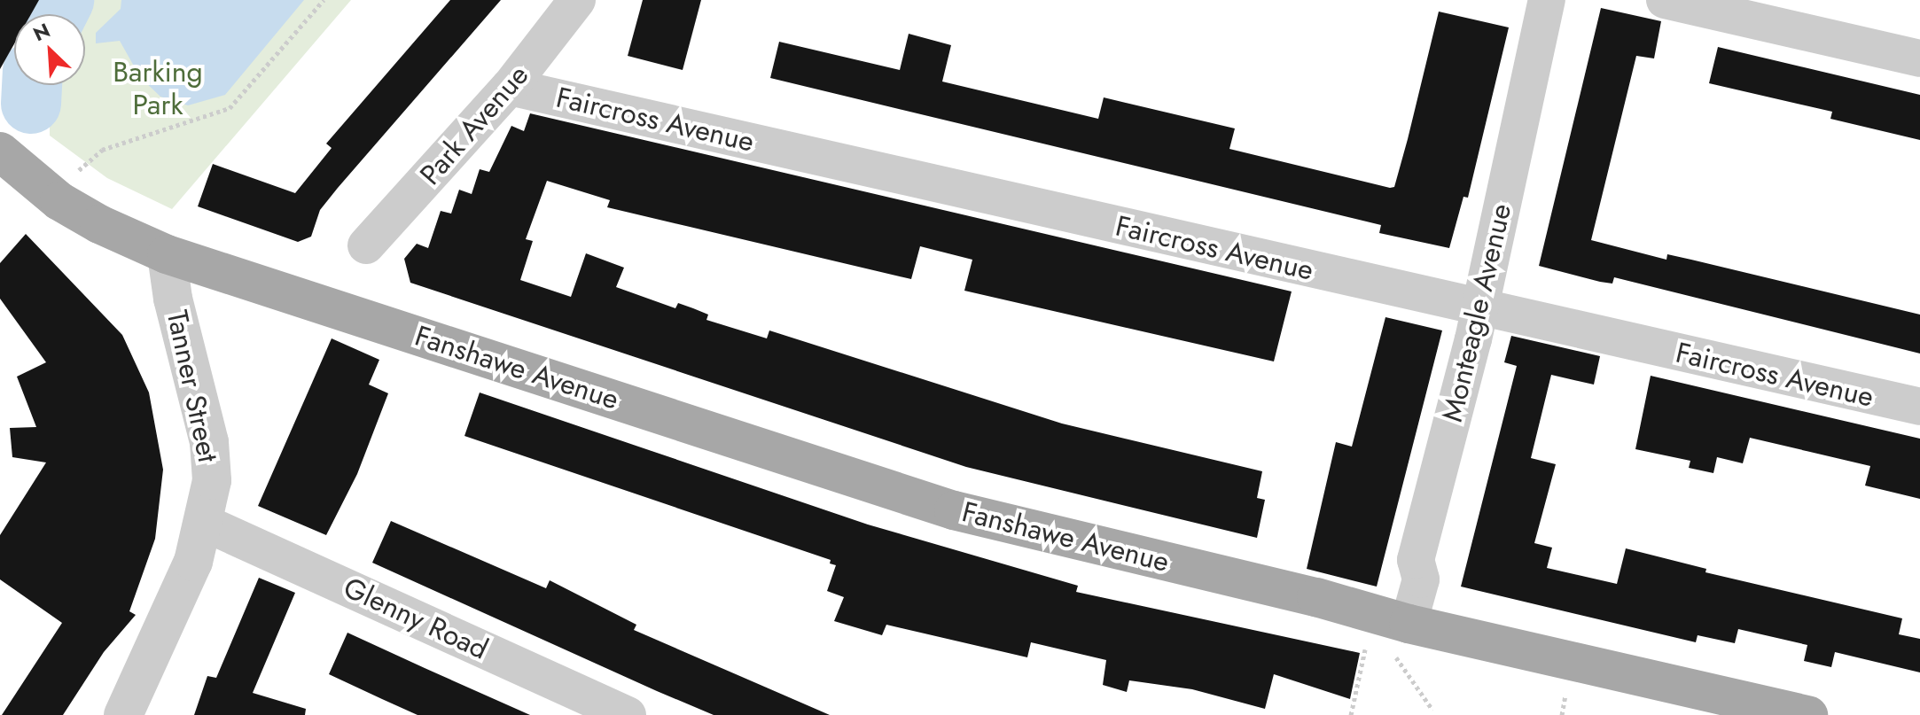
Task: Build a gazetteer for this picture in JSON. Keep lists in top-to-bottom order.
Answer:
{
  "streets": {
    "main road": ["Fanshawe Avenue"],
    "street": [
      "Faircross Avenue",
      "Park Avenue",
      "Monteagle Avenue",
      "Tanner Street",
      "Glenny Road"
    ]
  },
  "crossings": [
    ["Faircross Avenue", "Park Avenue"],
    ["Faircross Avenue", "Monteagle Avenue"],
    ["Monteagle Avenue", "Fanshawe Avenue"],
    ["Fanshawe Avenue", "Tanner Street"],
    ["Tanner Street", "Glenny Road"]
  ],
  "parks": ["Barking Park"],
  "north": "top left"
}
